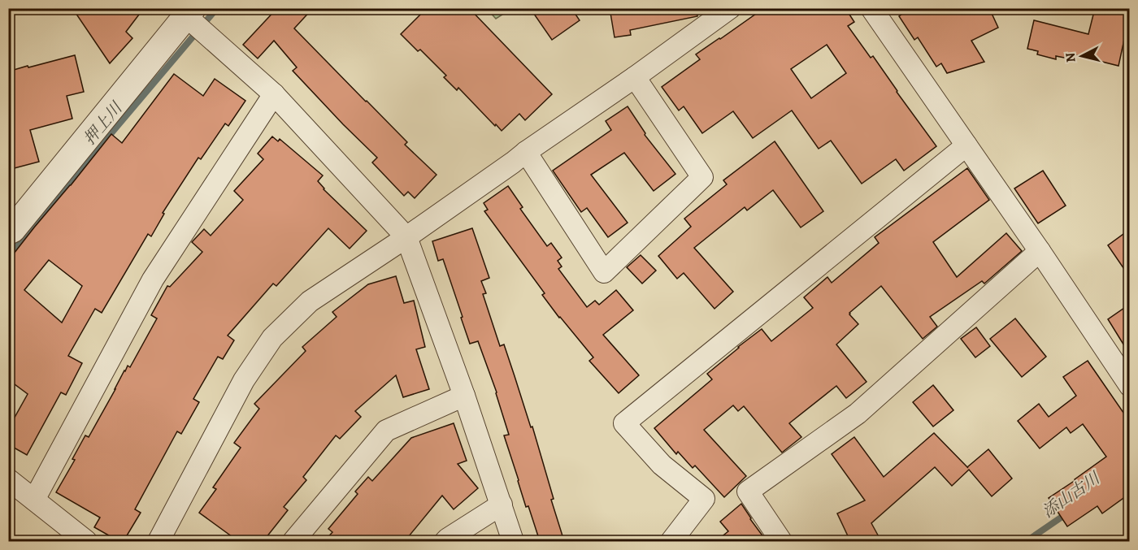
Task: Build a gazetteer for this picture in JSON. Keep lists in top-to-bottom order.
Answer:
{
  "water": ["押上川", "添山古川"],
  "north": "left"
}
